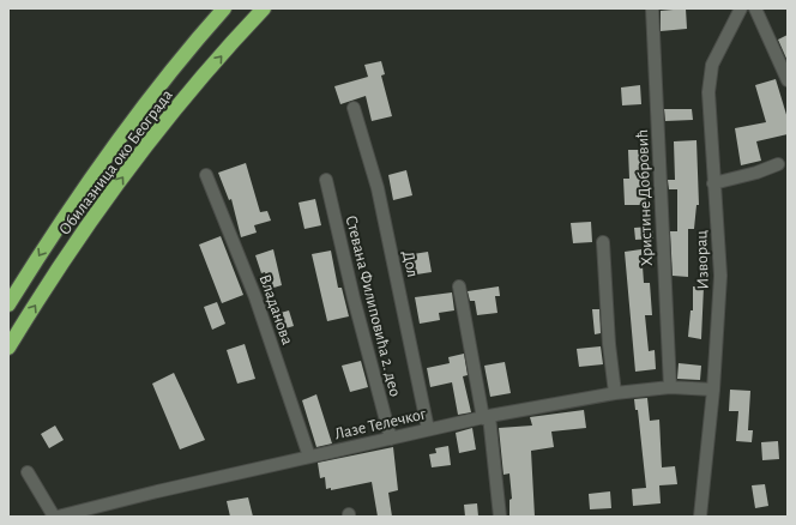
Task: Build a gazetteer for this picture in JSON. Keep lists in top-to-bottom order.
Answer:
{
  "streets": {
    "highway": ["Обилазница око Београда"],
    "street": [
      "Христине Добровић",
      "Изворац",
      "Дол",
      "Стевана Филиповића 2. део",
      "Владанова",
      "Лазе Телечког"
    ]
  },
  "crossings": [
    ["Христине Добровић", "Лазе Телечког"],
    ["Изворац", "Лазе Телечког"],
    ["Дол", "Лазе Телечког"],
    ["Стевана Филиповића 2. део", "Лазе Телечког"],
    ["Владанова", "Лазе Телечког"]
  ]
}
